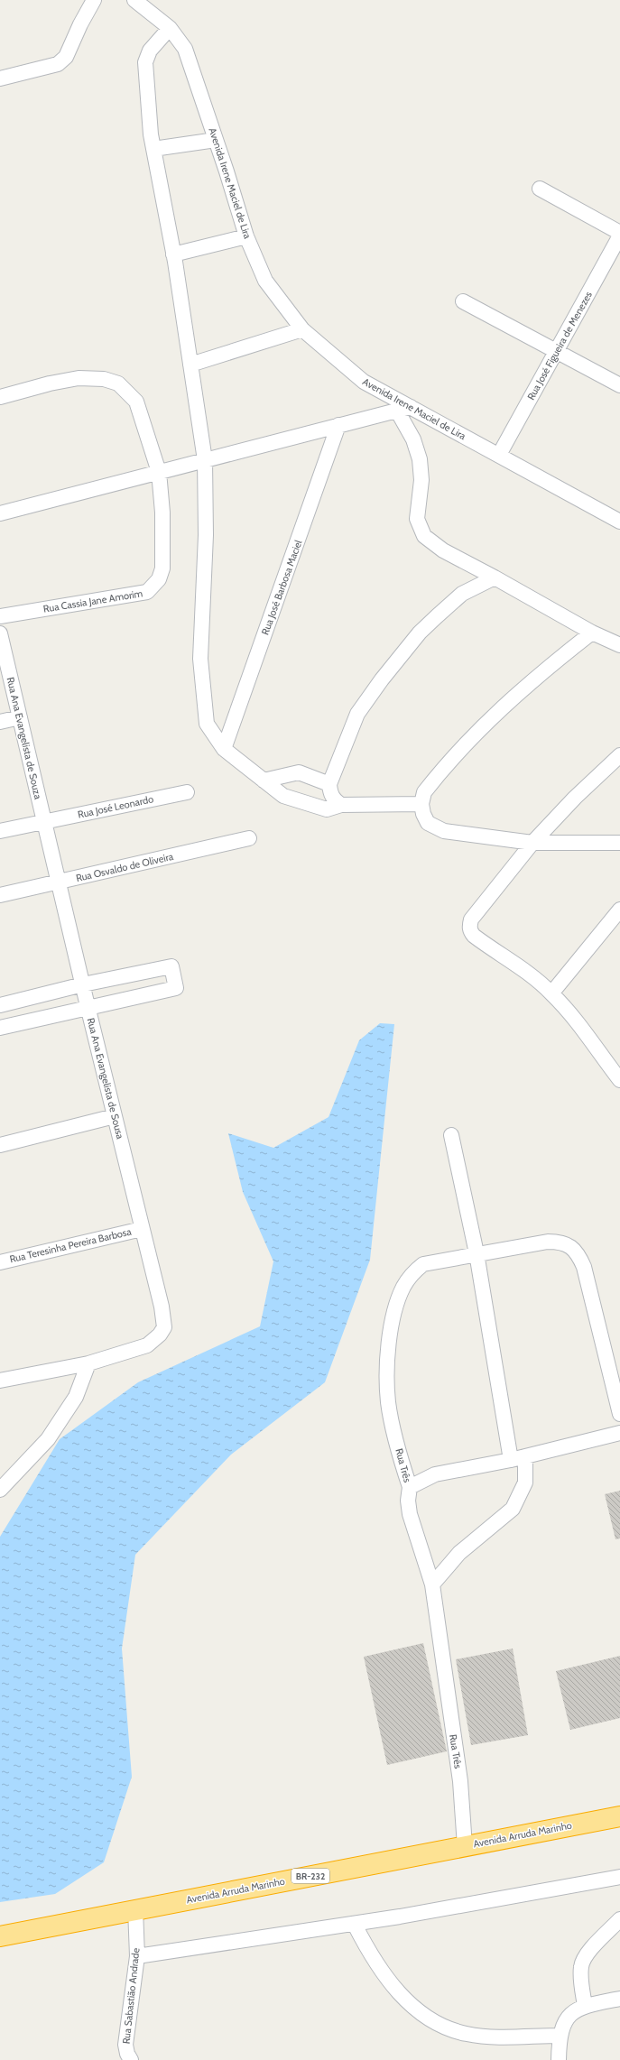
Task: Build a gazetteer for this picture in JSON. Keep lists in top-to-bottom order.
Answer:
{
  "streets": {
    "highway": ["Avenida Arruda Marinho", "BR-232"],
    "street": [
      "Avenida Irene Maciel de Lira",
      "Rua José Figueira de Menezes",
      "Rua José Barbosa Maciel",
      "Rua Cassia Jane Amorim",
      "Rua Ana Evangelista de Souza",
      "Rua José Leonardo",
      "Rua Osvaldo de Oliveira",
      "Rua Ana Evangelista de Sousa",
      "Rua Teresinha Pereira Barbosa",
      "Rua Três",
      "Rua Sabastião Andrade"
    ]
  },
  "crossings": [
    ["Avenida Irene Maciel de Lira", "Rua José Figueira de Menezes"],
    ["Rua Ana Evangelista de Souza", "Rua José Leonardo"],
    ["Rua Ana Evangelista de Souza", "Rua Ana Evangelista de Sousa"],
    ["Rua José Leonardo", "Rua Ana Evangelista de Sousa"],
    ["Rua Osvaldo de Oliveira", "Rua Ana Evangelista de Sousa"],
    ["Rua Ana Evangelista de Sousa", "Rua Teresinha Pereira Barbosa"],
    ["Rua Três", "Avenida Arruda Marinho"],
    ["Avenida Arruda Marinho", "Rua Sabastião Andrade"]
  ]
}
